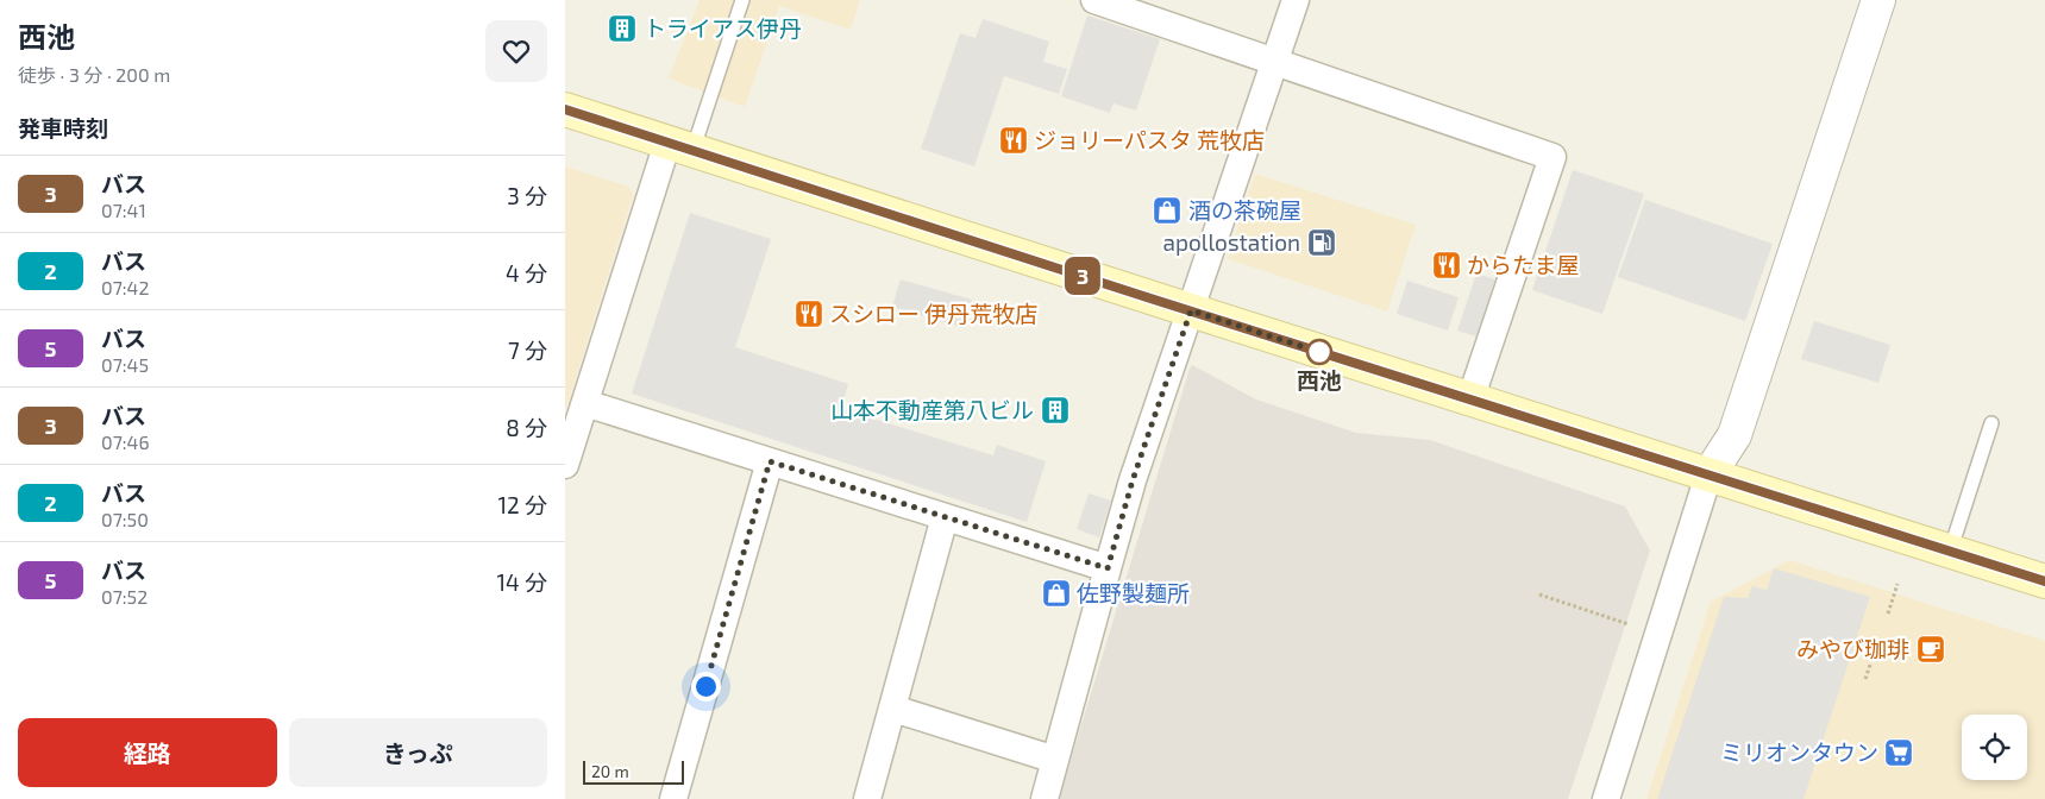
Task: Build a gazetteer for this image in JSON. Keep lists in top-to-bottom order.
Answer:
{
  "places": {
    "building": ["トライアス伊丹", "山本不動産第八ビル"],
    "restaurant": ["ジョリーパスタ 荒牧店", "からたま屋", "スシロー 伊丹荒牧店"],
    "shop": ["酒の茶碗屋", "佐野製麺所"],
    "fuel station": ["apollostation"],
    "other": ["西池"],
    "cafe": ["みやび珈琲"],
    "supermarket": ["ミリオンタウン"]
  },
  "lines": ["bus line 3"],
  "scale_bar": "20 m",
  "page": {
    "heading": [
      ["西池", "徒歩 · 3 分 · 200 m"],
      "発車時刻"
    ],
    "on_map": "3",
    "list": [
      {
        "mark": "3",
        "name": "バス",
        "note": "07:41",
        "value": "3 分"
      },
      {
        "mark": "2",
        "name": "バス",
        "note": "07:42",
        "value": "4 分"
      },
      {
        "mark": "5",
        "name": "バス",
        "note": "07:45",
        "value": "7 分"
      },
      {
        "mark": "3",
        "name": "バス",
        "note": "07:46",
        "value": "8 分"
      },
      {
        "mark": "2",
        "name": "バス",
        "note": "07:50",
        "value": "12 分"
      },
      {
        "mark": "5",
        "name": "バス",
        "note": "07:52",
        "value": "14 分"
      }
    ],
    "buttons": ["経路", "きっぷ"],
    "scale": "20 m"
  }
}
